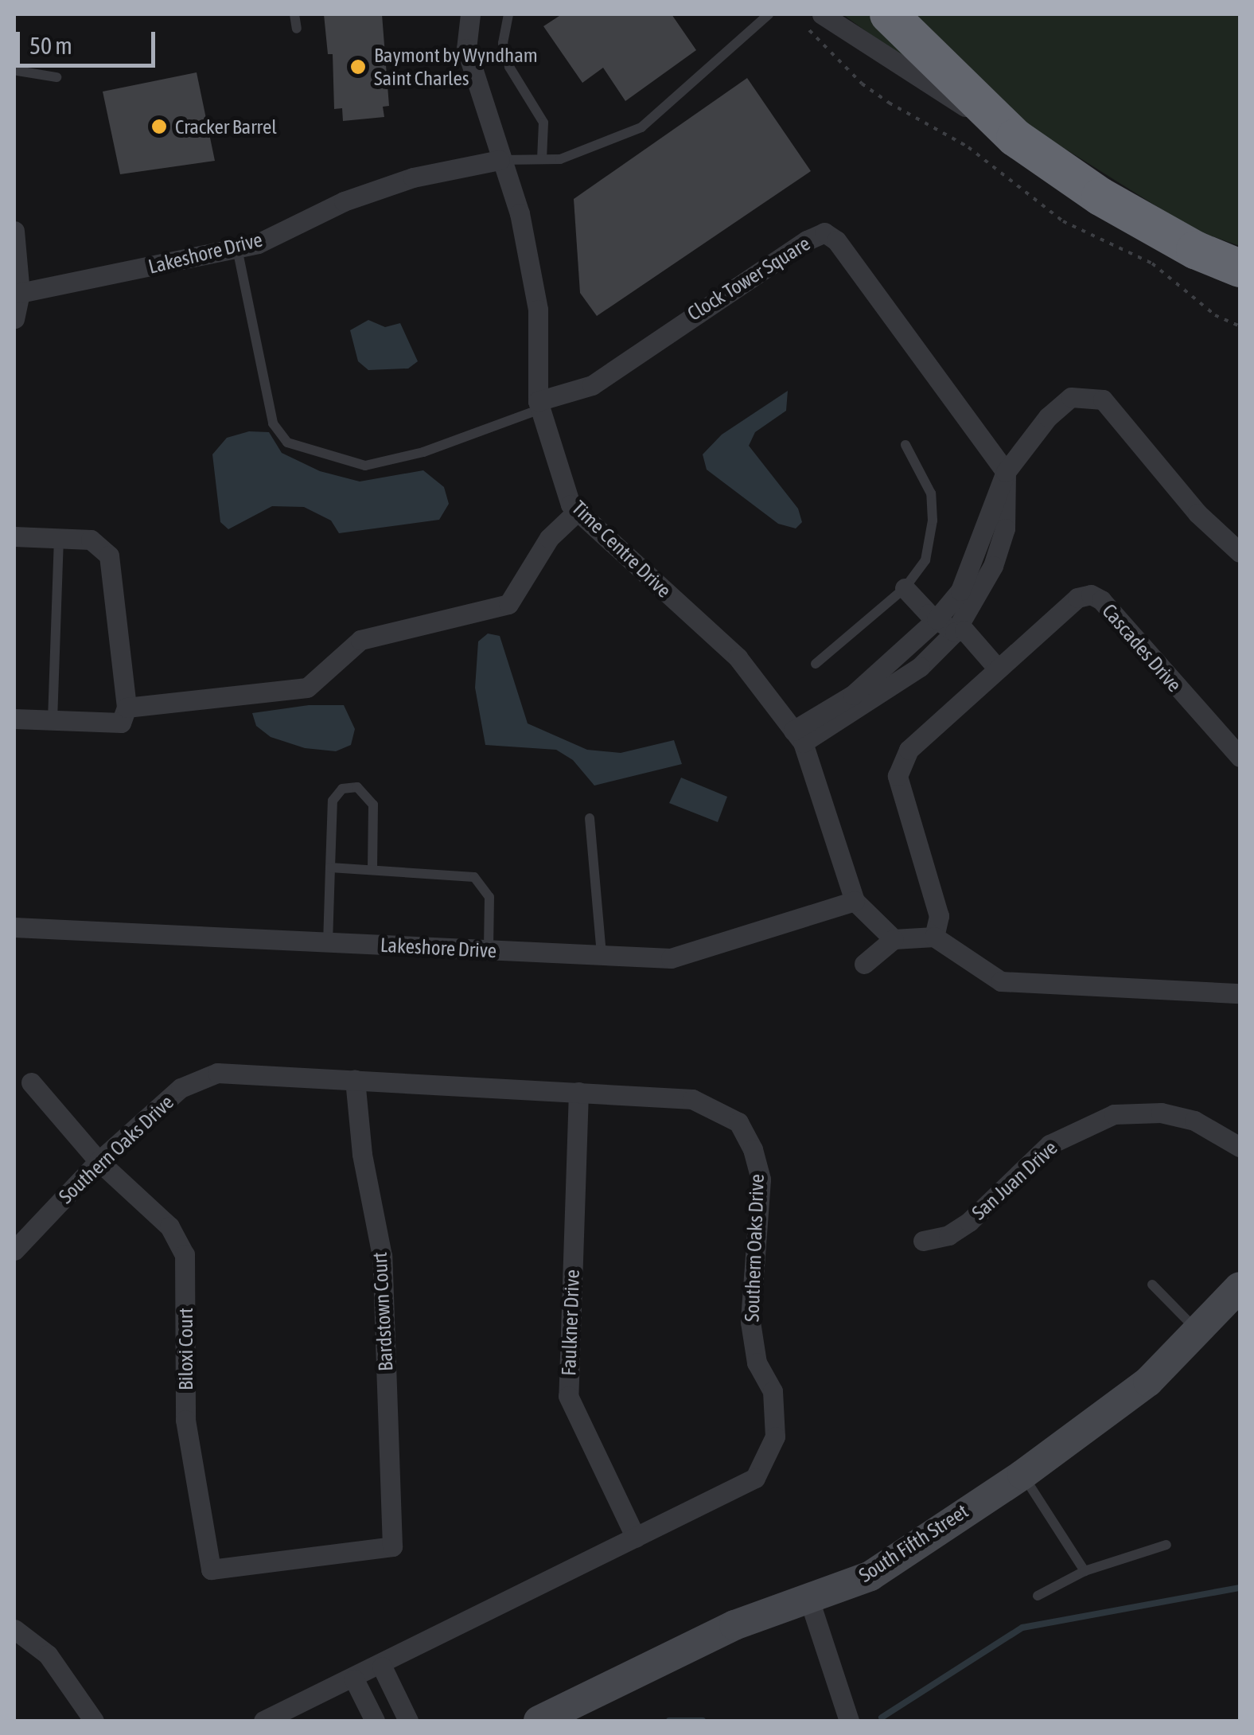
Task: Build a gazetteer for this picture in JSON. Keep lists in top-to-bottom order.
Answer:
{
  "streets": {
    "street": [
      "Lakeshore Drive",
      "Clock Tower Square",
      "Time Centre Drive",
      "Cascades Drive",
      "Southern Oaks Drive",
      "San Juan Drive",
      "Bardstown Court",
      "Faulkner Drive",
      "Biloxi Court",
      "South Fifth Street"
    ]
  },
  "crossings": [
    ["Lakeshore Drive", "Time Centre Drive"],
    ["Clock Tower Square", "Time Centre Drive"],
    ["Southern Oaks Drive", "Bardstown Court"],
    ["Southern Oaks Drive", "Faulkner Drive"],
    ["Southern Oaks Drive", "Biloxi Court"],
    ["Bardstown Court", "Biloxi Court"]
  ],
  "places": ["Baymont by Wyndham Saint Charles", "Cracker Barrel"],
  "scale_bar": "50 m"
}
